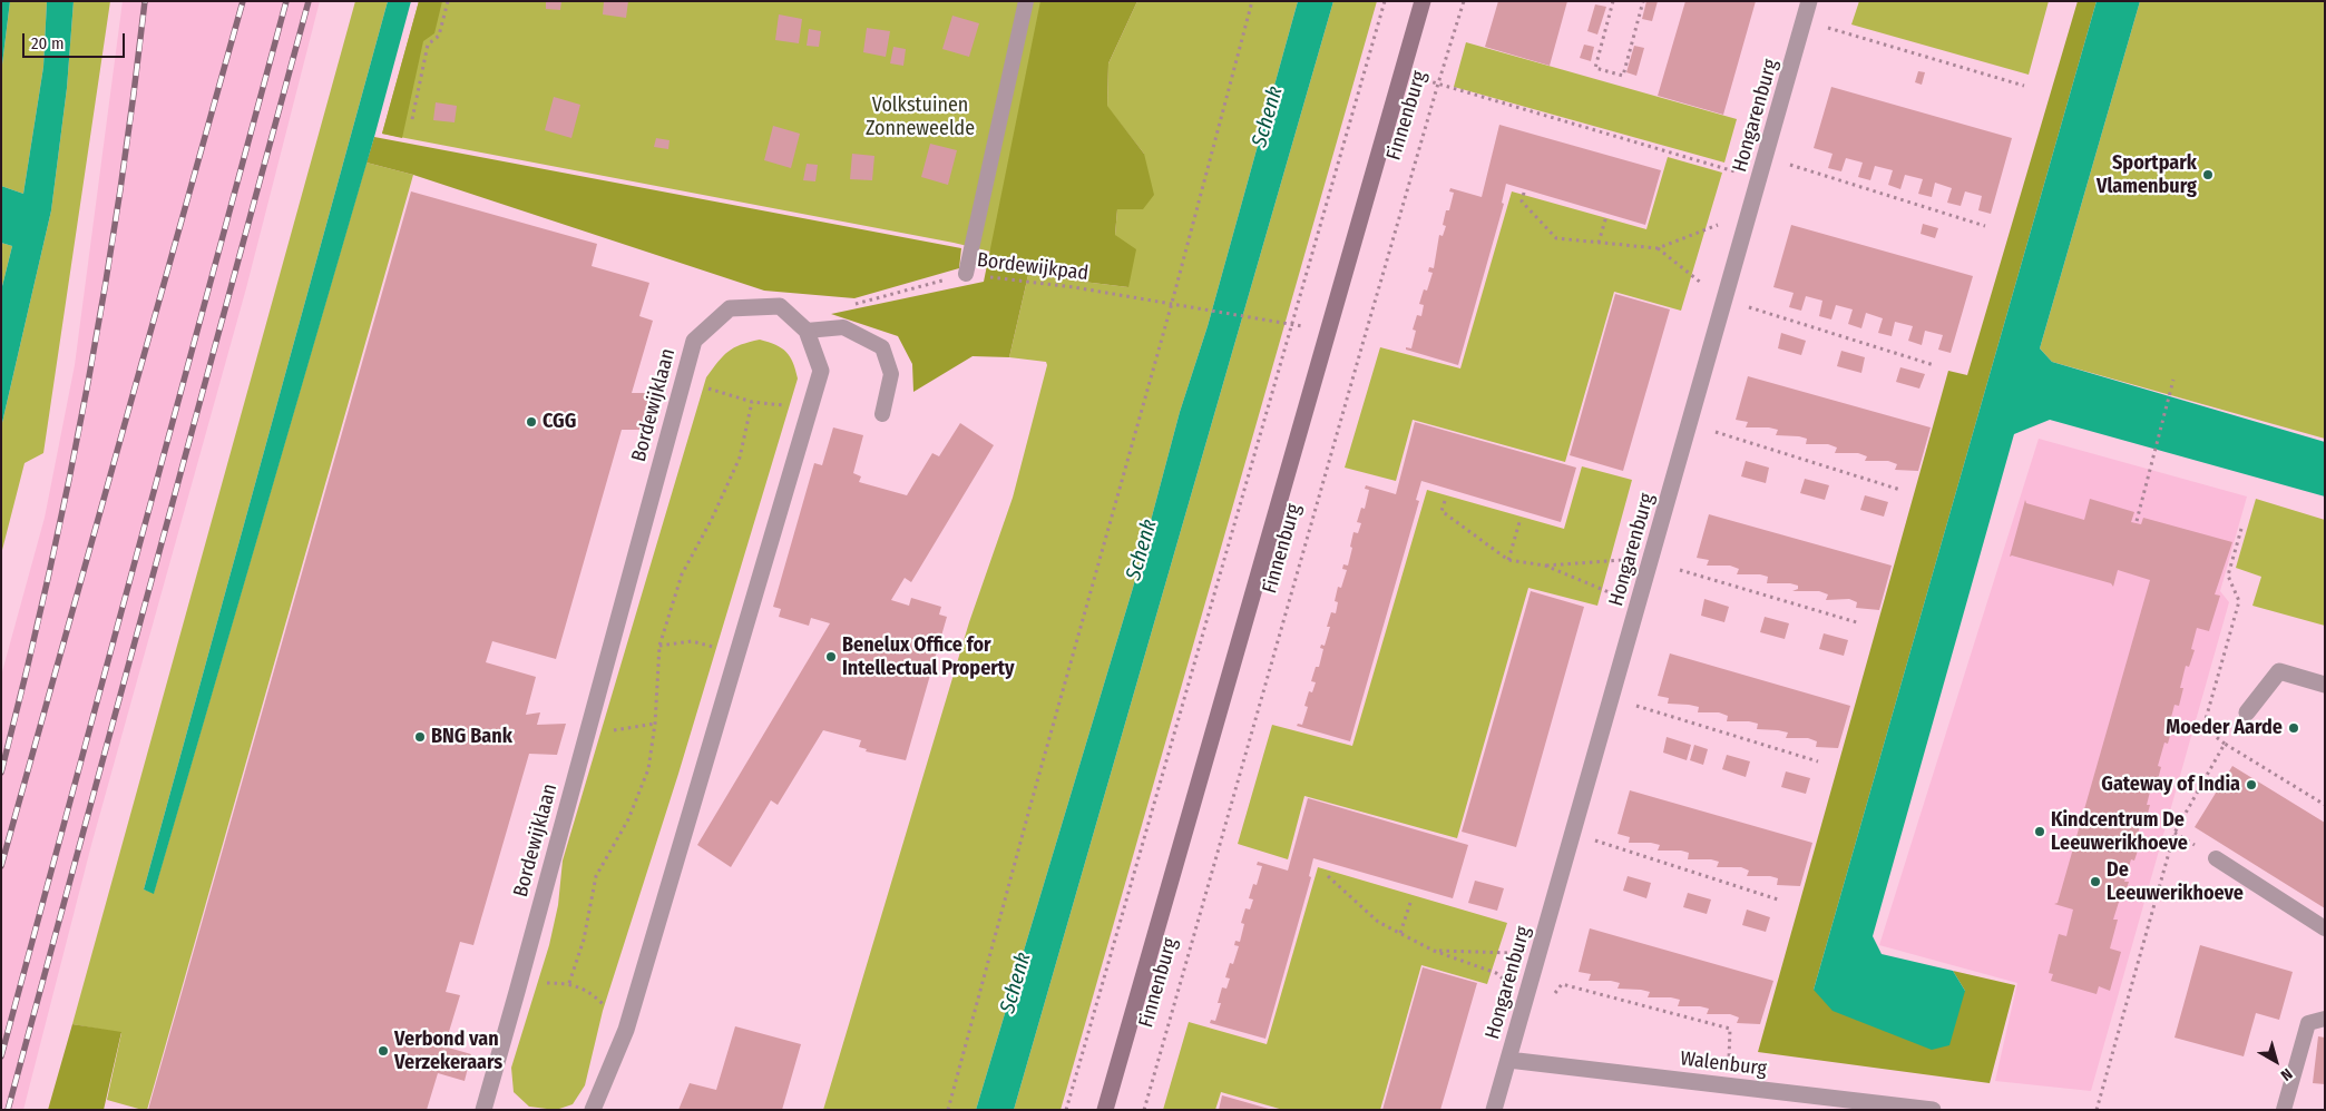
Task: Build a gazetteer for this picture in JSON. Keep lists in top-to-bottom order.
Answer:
{
  "streets": {
    "street": [
      "Finnenburg",
      "Hongarenburg",
      "Bordewijklaan",
      "Walenburg"
    ],
    "path": ["Bordewijkpad"]
  },
  "crossings": [
    ["Hongarenburg", "Walenburg"]
  ],
  "water": ["Schenk"],
  "parks": ["Volkstuinen Zonneweelde"],
  "places": [
    "Sportpark Vlamenburg",
    "CGG",
    "Benelux Office for Intellectual Property",
    "Moeder Aarde",
    "BNG Bank",
    "Gateway of India",
    "Kindcentrum De Leeuwerikhoeve",
    "De Leeuwerikhoeve",
    "Verbond van Verzekeraars"
  ],
  "scale_bar": "20 m",
  "north": "bottom right"
}
